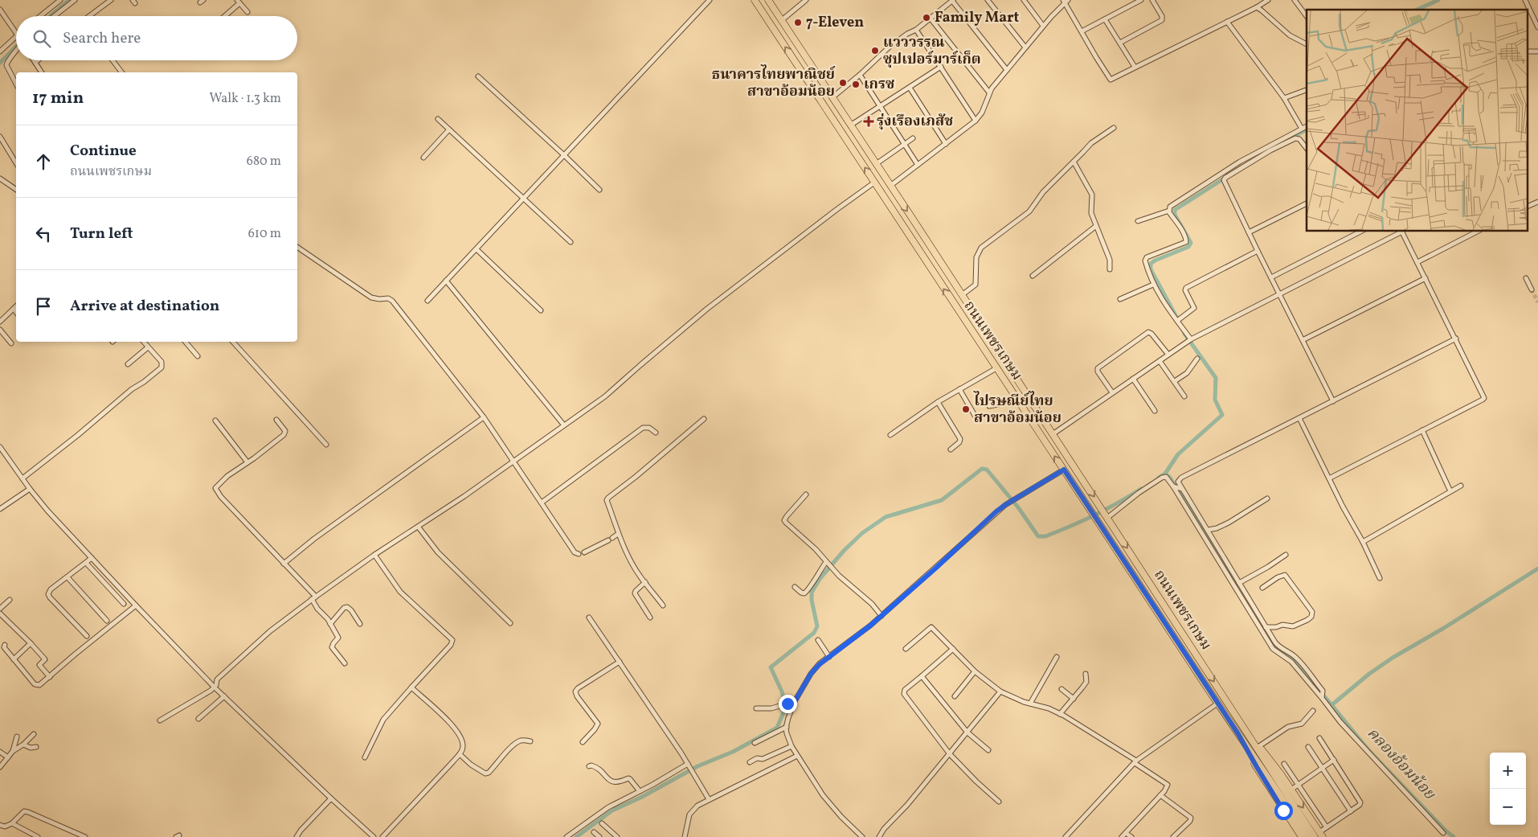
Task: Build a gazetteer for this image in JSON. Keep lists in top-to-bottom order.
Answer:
{
  "streets": {
    "main road": ["ถนนเพชรเกษม"]
  },
  "water": ["คลองอ้อมน้อย"],
  "places": {
    "other": [
      "Family Mart",
      "7-Eleven",
      "แวววรรณ ซุปเปอร์มาร์เก็ต",
      "ธนาคารไทยพาณิชย์ สาขาอ้อมน้อย",
      "เกรซ",
      "ไปรษณีย์ไทย สาขาอ้อมน้อย"
    ],
    "health": ["รุ่งเรืองเภสัช"]
  },
  "page": {
    "search": "Search here",
    "heading": ["17 min", "Walk · 1.3 km"],
    "list": [
      ["Continue", "ถนนเพชรเกษม", "680 m"],
      ["Turn left", "610 m"],
      "Arrive at destination"
    ],
    "map_buttons": ["+", "−"]
  }
}
